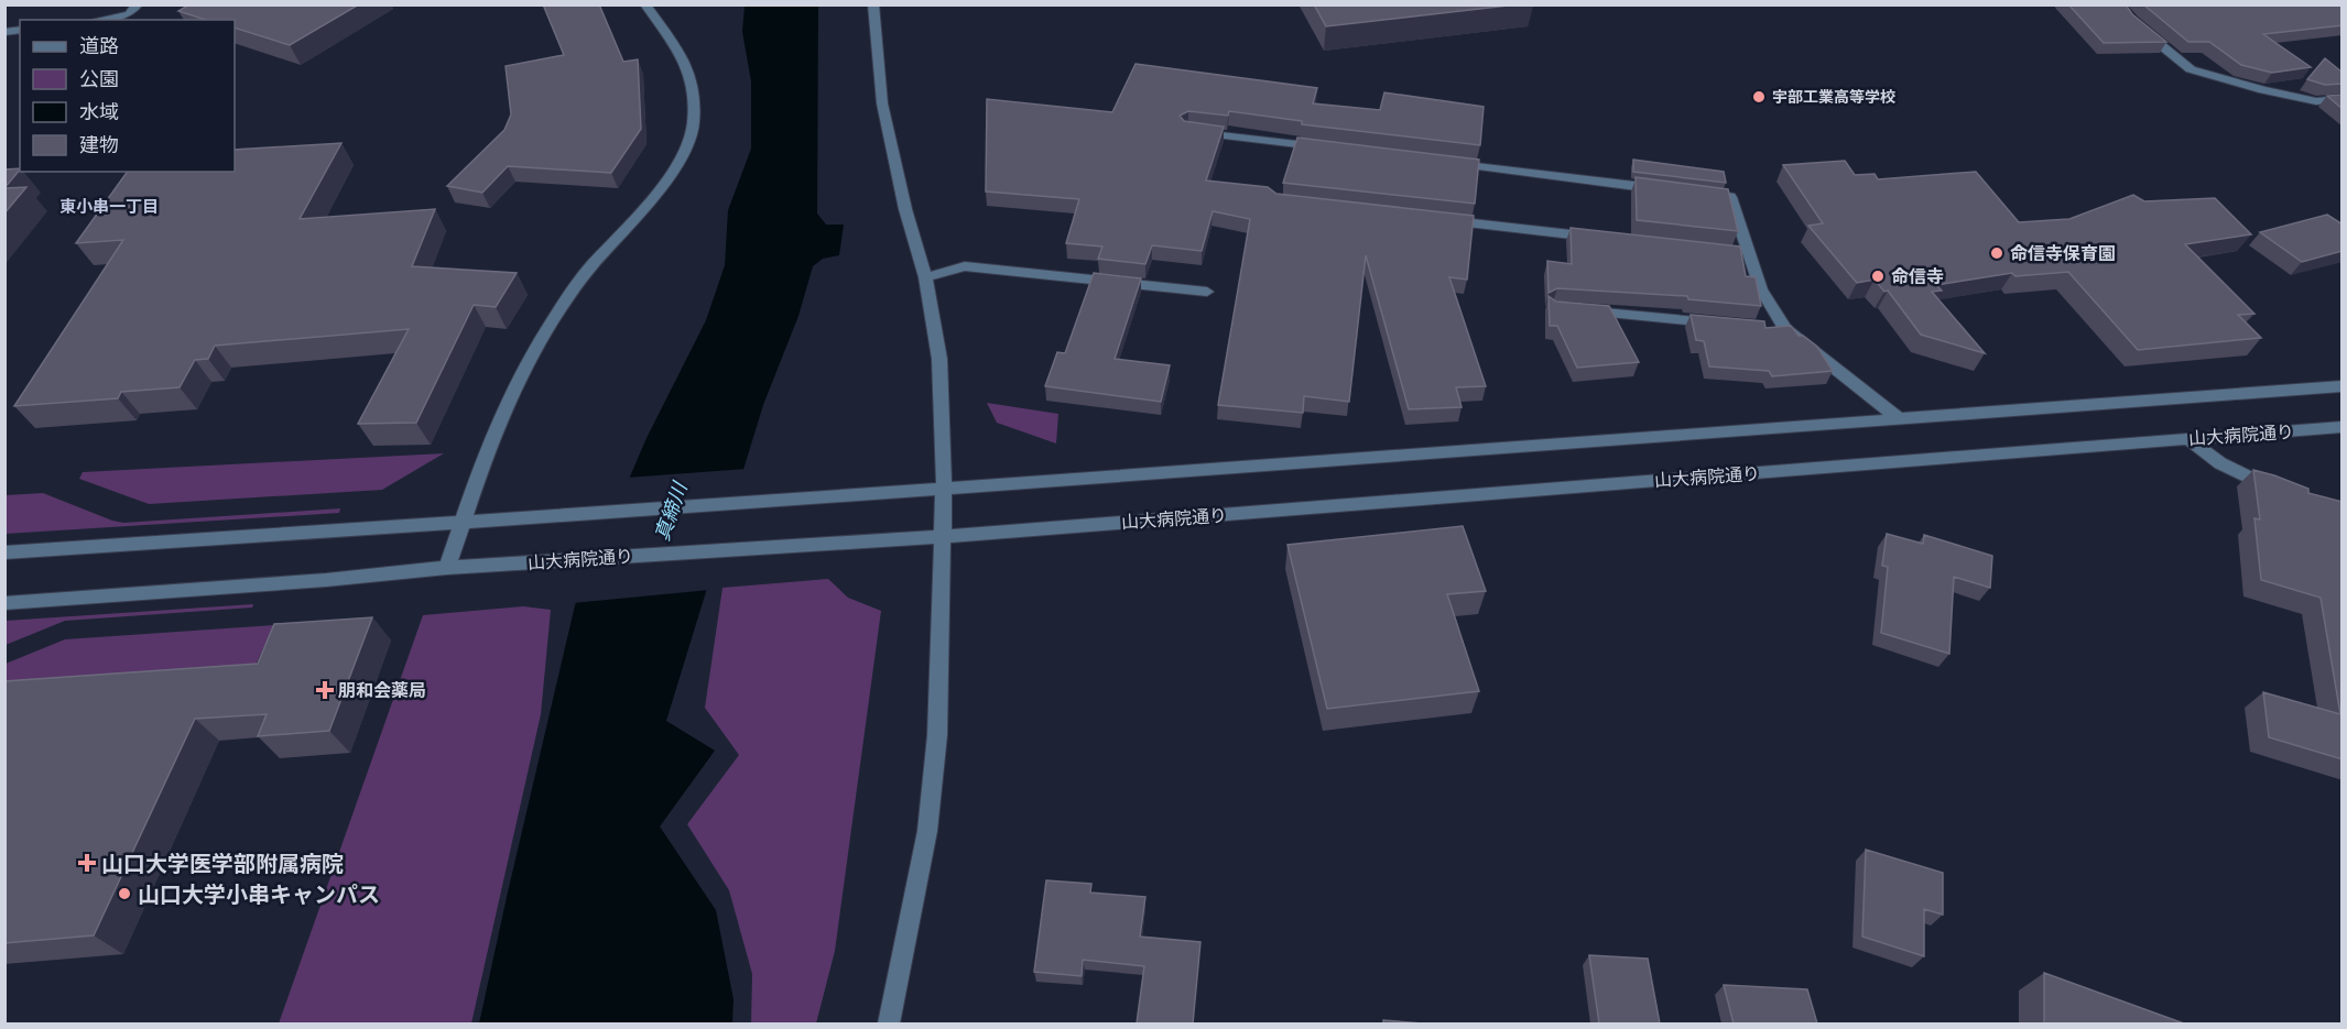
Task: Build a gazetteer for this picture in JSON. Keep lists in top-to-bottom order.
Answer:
{
  "streets": {
    "street": ["山大病院通り"]
  },
  "districts": ["東小串一丁目"],
  "water": ["真締川"],
  "places": {
    "other": [
      "宇部工業高等学校",
      "命信寺保育園",
      "命信寺",
      "山口大学小串キャンパス"
    ],
    "health": ["朋和会薬局", "山口大学医学部附属病院"]
  },
  "legend": [
    "道路",
    "公園",
    "水域",
    "建物"
  ]
}
